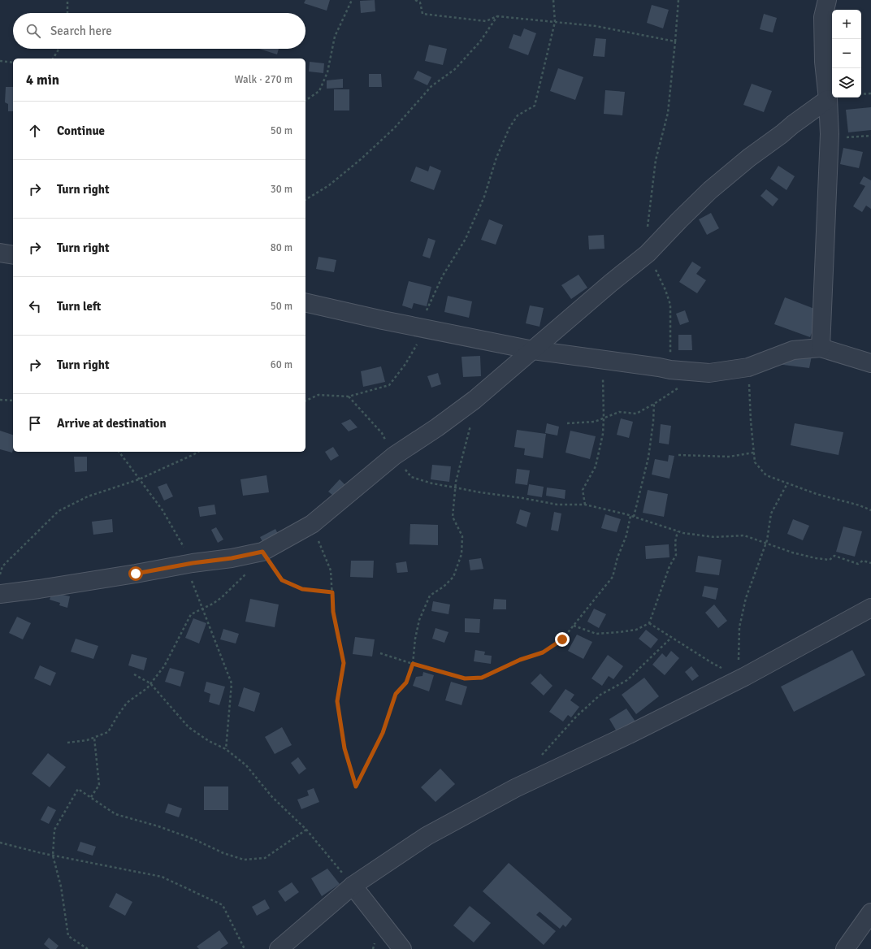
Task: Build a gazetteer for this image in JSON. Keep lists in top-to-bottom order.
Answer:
{
  "page": {
    "map_buttons": ["+", "−"],
    "search": "Search here",
    "heading": ["4 min", "Walk · 270 m"],
    "list": [
      ["Continue", "50 m"],
      ["Turn right", "30 m"],
      ["Turn right", "80 m"],
      ["Turn left", "50 m"],
      ["Turn right", "60 m"],
      "Arrive at destination"
    ]
  }
}
